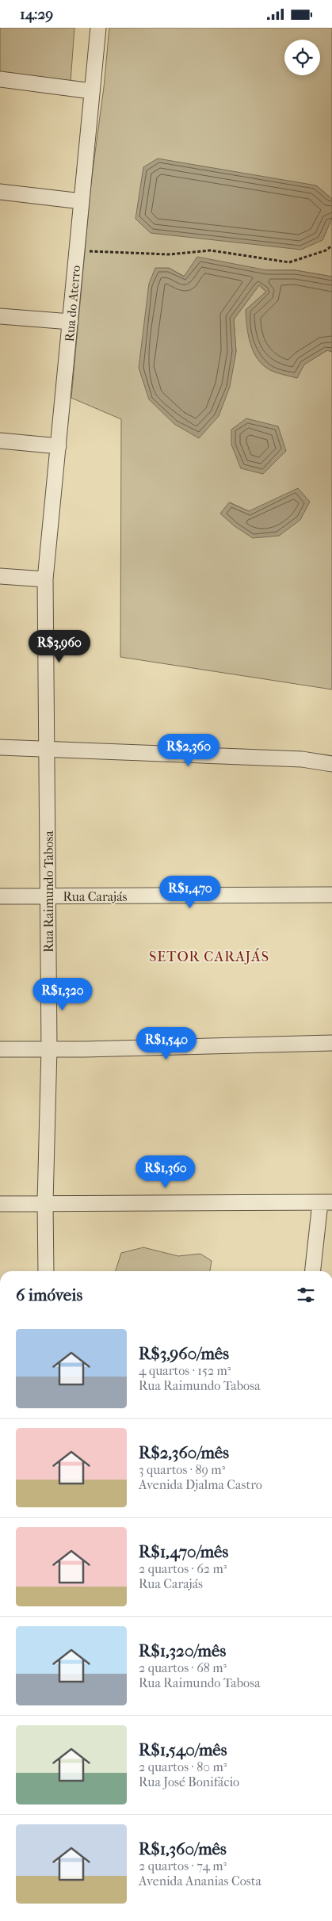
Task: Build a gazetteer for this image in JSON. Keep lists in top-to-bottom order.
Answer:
{
  "streets": {
    "street": ["Rua do Aterro", "Rua Raimundo Tabosa", "Rua Carajás"]
  },
  "crossings": [
    ["Rua do Aterro", "Rua Raimundo Tabosa"],
    ["Rua Raimundo Tabosa", "Rua Carajás"]
  ],
  "districts": ["SETOR CARAJÁS"],
  "page": {
    "status": "14:29",
    "price": [
      "R$3,960",
      "R$2,360",
      "R$1,470",
      "R$1,320",
      "R$1,540",
      "R$1,360"
    ],
    "heading": "6 imóveis",
    "list": [
      {
        "name": "R$3,960/mês",
        "note": "4 quartos · 152 m² · Rua Raimundo Tabosa"
      },
      {
        "name": "R$2,360/mês",
        "note": "3 quartos · 89 m² · Avenida Djalma Castro"
      },
      {
        "name": "R$1,470/mês",
        "note": "2 quartos · 62 m² · Rua Carajás"
      },
      {
        "name": "R$1,320/mês",
        "note": "2 quartos · 68 m² · Rua Raimundo Tabosa"
      },
      {
        "name": "R$1,540/mês",
        "note": "2 quartos · 80 m² · Rua José Bonifácio"
      },
      {
        "name": "R$1,360/mês",
        "note": "2 quartos · 74 m² · Avenida Ananias Costa"
      }
    ]
  }
}
